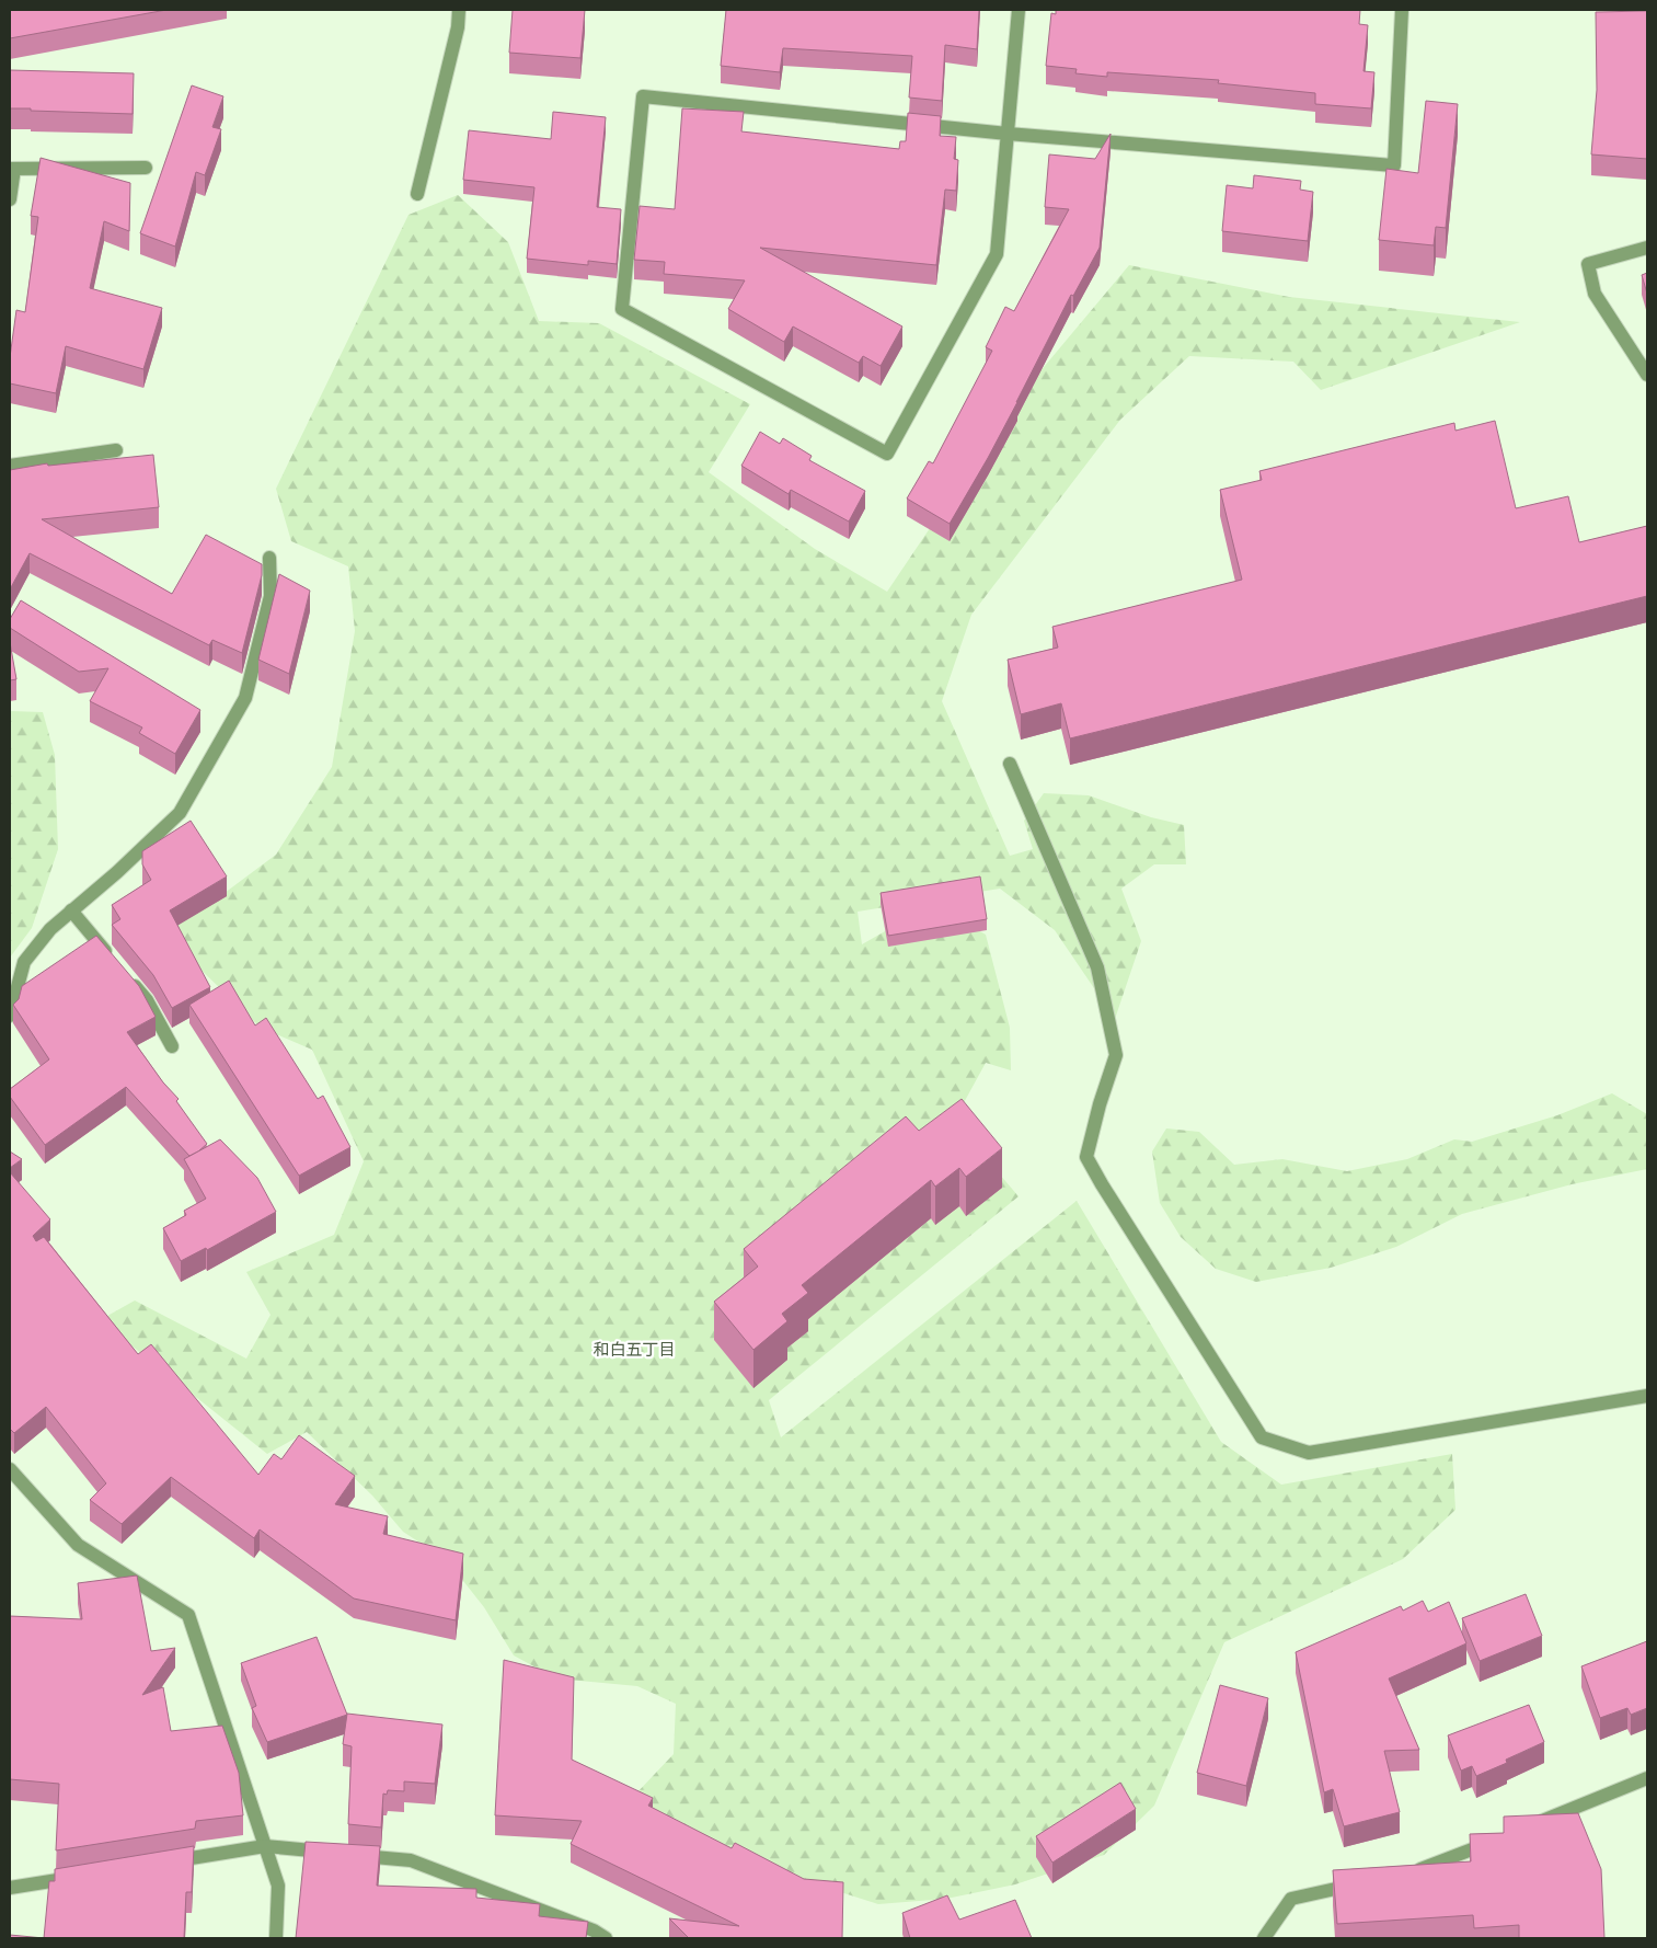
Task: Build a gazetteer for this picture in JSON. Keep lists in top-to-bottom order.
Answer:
{
  "districts": ["和白五丁目"]
}
